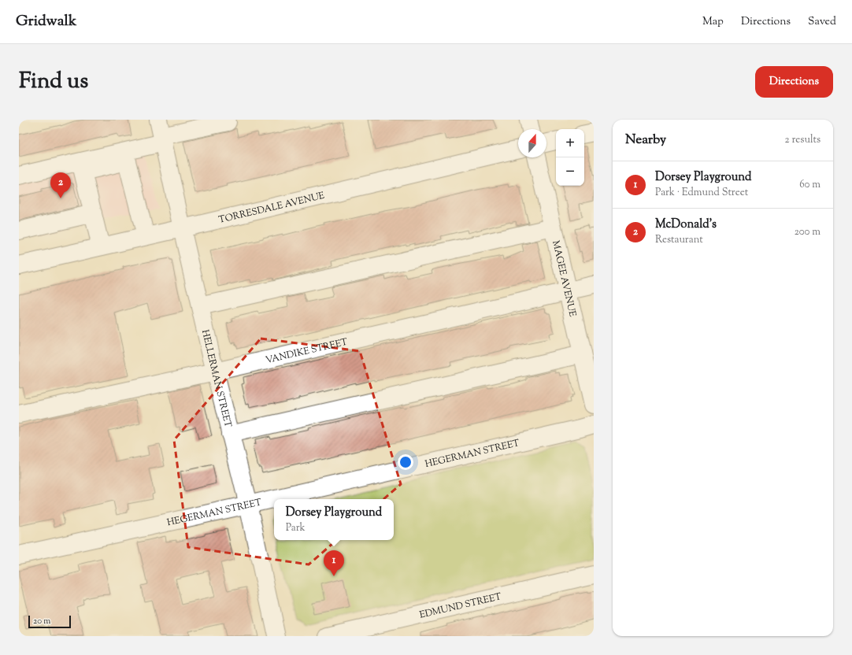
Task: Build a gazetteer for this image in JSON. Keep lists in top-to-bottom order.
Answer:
{
  "streets": {
    "street": [
      "TORRESDALE AVENUE",
      "MAGEE AVENUE",
      "VANDIKE STREET",
      "HELLERMAN STREET",
      "HEGERMAN STREET",
      "EDMUND STREET"
    ]
  },
  "crossings": [
    ["TORRESDALE AVENUE", "HELLERMAN STREET"],
    ["MAGEE AVENUE", "VANDIKE STREET"],
    ["VANDIKE STREET", "HELLERMAN STREET"],
    ["HELLERMAN STREET", "HEGERMAN STREET"]
  ],
  "scale_bar": "20 m",
  "north": "top",
  "page": {
    "header": "Gridwalk",
    "nav": ["Map", "Directions", "Saved"],
    "title": "Find us",
    "buttons": "Directions",
    "heading": ["Nearby", "2 results"],
    "map_buttons": ["+", "−"],
    "list": [
      {
        "mark": "1",
        "name": "Dorsey Playground",
        "note": "Park · Edmund Street",
        "value": "60 m"
      },
      {
        "mark": "2",
        "name": "McDonald's",
        "note": "Restaurant",
        "value": "200 m"
      }
    ],
    "pins": ["2", "1"],
    "popup": ["Dorsey Playground", "Park"],
    "scale": "20 m"
  }
}
